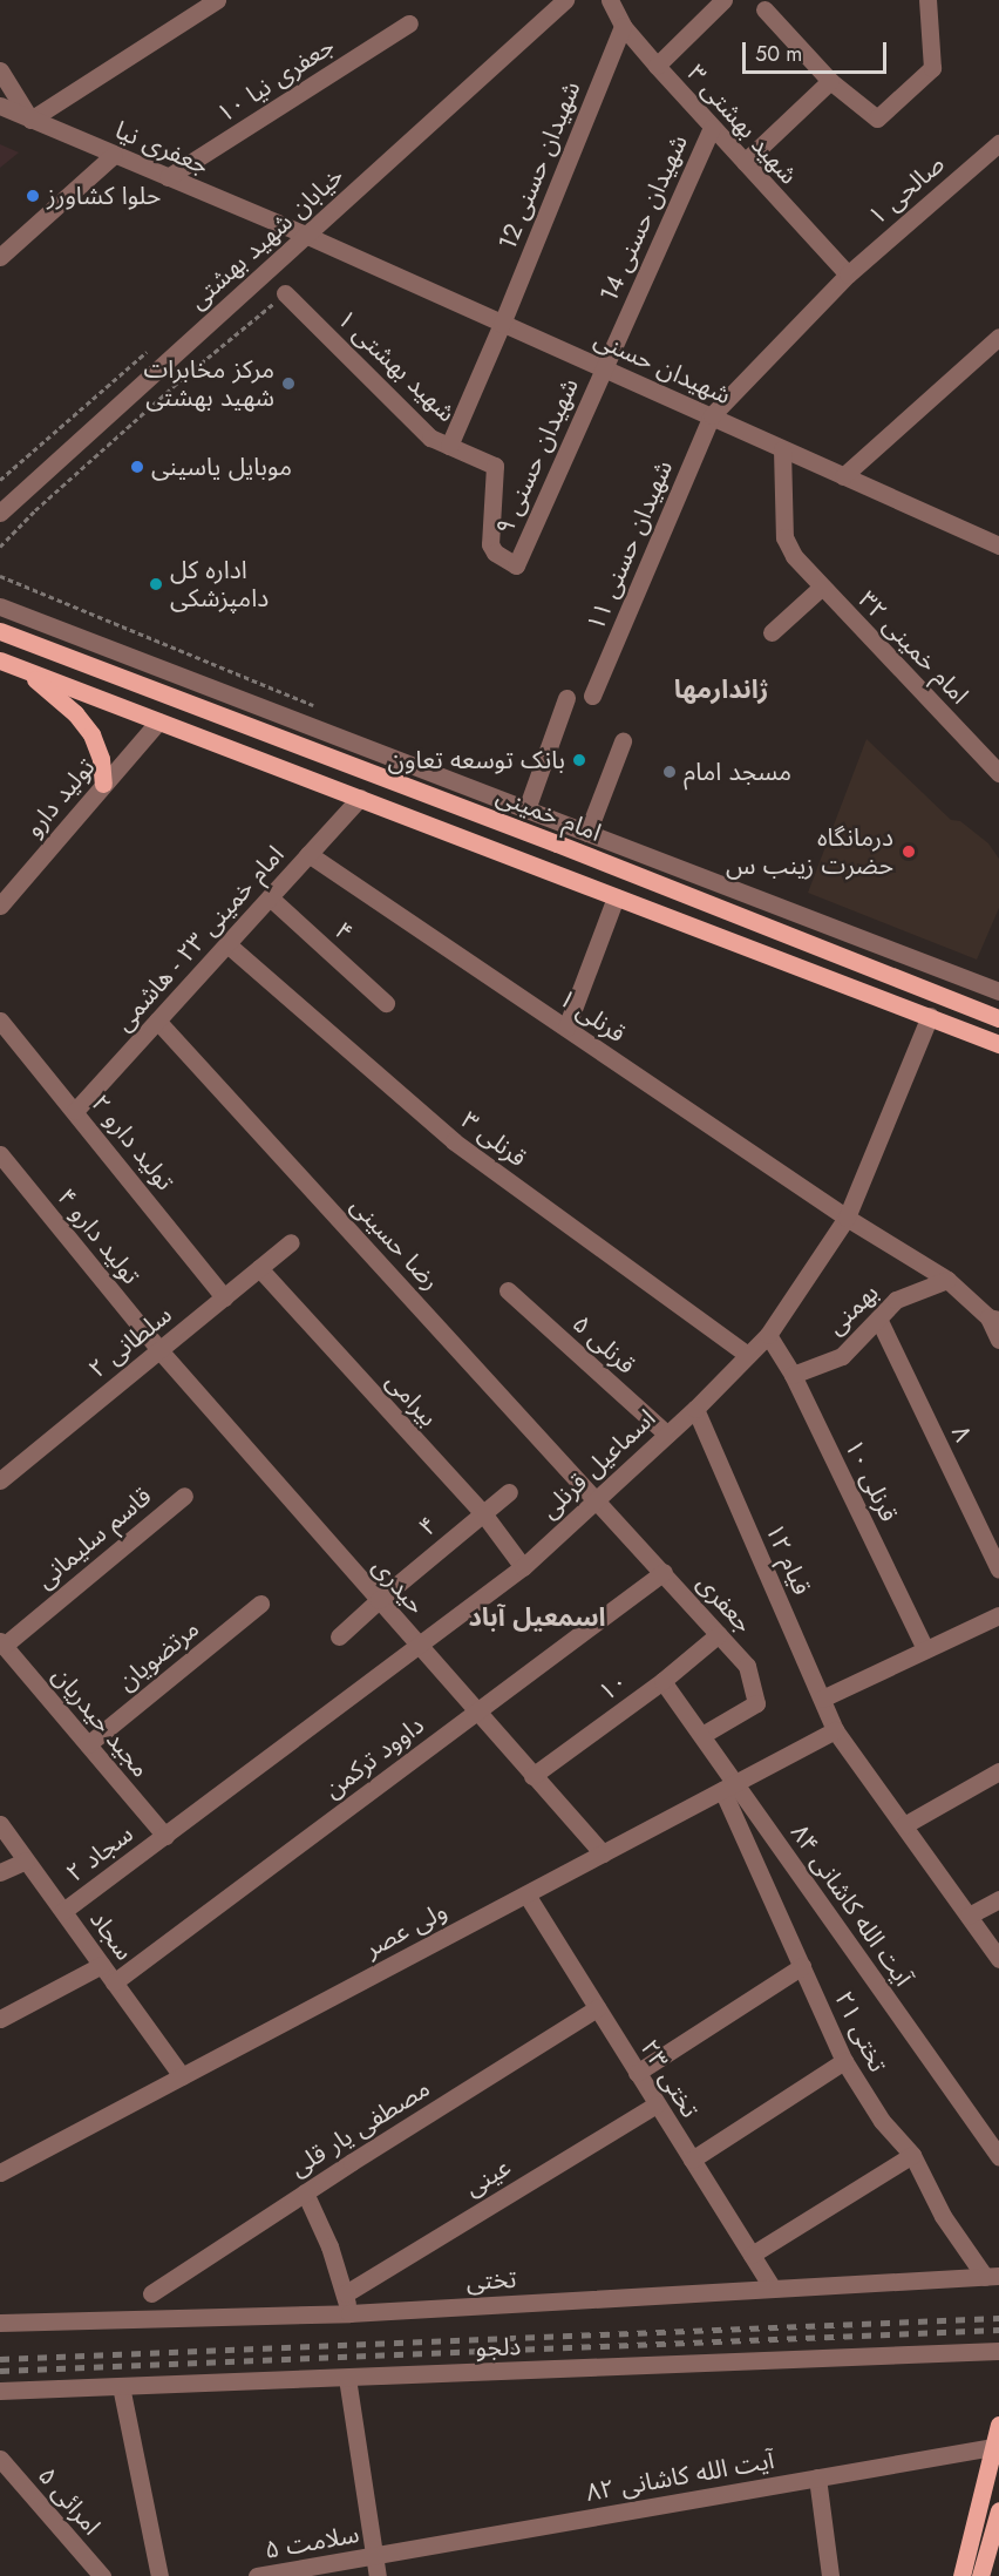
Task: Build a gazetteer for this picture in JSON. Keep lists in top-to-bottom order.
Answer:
{
  "streets": {
    "main road": ["امام خمینی"],
    "street": [
      "جعفری نیا ۱۰",
      "شهید بهشتی ۳",
      "جعفری نیا",
      "شهیدان حسنی 12",
      "صالحی ۱",
      "شهیدان حسنی 14",
      "خیابان شهید بهشتی",
      "شهید بهشتی ۱",
      "شهیدان حسنی",
      "شهیدان حسنی ۹",
      "شهیدان حسنی ۱۱",
      "امام خمینی ۳۲",
      "تولید دارو",
      "۴",
      "امام خمینی ۲۳ - هاشمی",
      "قرنلی ۱",
      "قرنلی ۳",
      "تولید دارو ۲",
      "تولید دارو ۴",
      "رضا حسینی",
      "بهمنی",
      "۲ سلطانی",
      "قرنلی ۵",
      "بیرامی",
      "۸",
      "اسماعیل قرنلی",
      "قرنلی ۱۰",
      "قاسم سلیمانی",
      "۱۲ قیام",
      "حیدری",
      "جعفری",
      "مرتضویان",
      "۱۰",
      "مجید حیدریان",
      "داوود ترکمن",
      "سجاد ۲",
      "آیت الله کاشانی ۸۴",
      "ولی عصر",
      "سجاد",
      "تختی ۲۱",
      "تختی ۲۳",
      "مصطفی یار قلی",
      "عینی",
      "تختی",
      "دلجو",
      "آیت الله کاشانی ۸۲",
      "امرائی ۵",
      "سلامت ۵"
    ]
  },
  "crossings": [
    ["جعفری نیا ۱۰", "جعفری نیا"],
    ["شهید بهشتی ۳", "شهیدان حسنی 12"],
    ["شهید بهشتی ۳", "صالحی ۱"],
    ["شهید بهشتی ۳", "شهیدان حسنی 14"],
    ["جعفری نیا", "خیابان شهید بهشتی"],
    ["جعفری نیا", "شهیدان حسنی"],
    ["شهیدان حسنی 12", "شهید بهشتی ۱"],
    ["شهیدان حسنی 12", "شهیدان حسنی"],
    ["صالحی ۱", "شهیدان حسنی"],
    ["صالحی ۱", "شهیدان حسنی ۱۱"],
    ["شهیدان حسنی 14", "شهیدان حسنی"],
    ["شهیدان حسنی 14", "شهیدان حسنی ۹"],
    ["خیابان شهید بهشتی", "شهیدان حسنی"],
    ["شهید بهشتی ۱", "شهیدان حسنی ۹"],
    ["شهیدان حسنی", "شهیدان حسنی ۹"],
    ["شهیدان حسنی", "شهیدان حسنی ۱۱"],
    ["شهیدان حسنی", "امام خمینی ۳۲"],
    ["۴", "امام خمینی ۲۳ - هاشمی"],
    ["۴", "بیرامی"],
    ["۴", "حیدری"],
    ["امام خمینی ۲۳ - هاشمی", "قرنلی ۱"],
    ["امام خمینی ۲۳ - هاشمی", "قرنلی ۳"],
    ["امام خمینی ۲۳ - هاشمی", "تولید دارو ۲"],
    ["امام خمینی ۲۳ - هاشمی", "رضا حسینی"],
    ["قرنلی ۱", "بهمنی"],
    ["قرنلی ۱", "اسماعیل قرنلی"],
    ["قرنلی ۳", "اسماعیل قرنلی"],
    ["تولید دارو ۲", "۲ سلطانی"],
    ["تولید دارو ۴", "۲ سلطانی"],
    ["تولید دارو ۴", "حیدری"],
    ["رضا حسینی", "اسماعیل قرنلی"],
    ["رضا حسینی", "جعفری"],
    ["بهمنی", "۸"],
    ["بهمنی", "قرنلی ۱۰"],
    ["۲ سلطانی", "بیرامی"],
    ["۲ سلطانی", "حیدری"],
    ["قرنلی ۵", "اسماعیل قرنلی"],
    ["بیرامی", "اسماعیل قرنلی"],
    ["اسماعیل قرنلی", "قرنلی ۱۰"],
    ["اسماعیل قرنلی", "۱۲ قیام"],
    ["اسماعیل قرنلی", "حیدری"],
    ["اسماعیل قرنلی", "جعفری"],
    ["اسماعیل قرنلی", "مجید حیدریان"],
    ["اسماعیل قرنلی", "سجاد ۲"],
    ["قاسم سلیمانی", "مجید حیدریان"],
    ["۱۲ قیام", "ولی عصر"],
    ["حیدری", "۱۰"],
    ["حیدری", "داوود ترکمن"],
    ["حیدری", "ولی عصر"],
    ["جعفری", "۱۰"],
    ["جعفری", "داوود ترکمن"],
    ["جعفری", "آیت الله کاشانی ۸۴"],
    ["مرتضویان", "مجید حیدریان"],
    ["۱۰", "آیت الله کاشانی ۸۴"],
    ["مجید حیدریان", "سجاد ۲"],
    ["داوود ترکمن", "سجاد"],
    ["سجاد ۲", "سجاد"],
    ["آیت الله کاشانی ۸۴", "ولی عصر"],
    ["آیت الله کاشانی ۸۴", "تختی ۲۱"],
    ["ولی عصر", "سجاد"],
    ["ولی عصر", "تختی ۲۱"],
    ["ولی عصر", "تختی ۲۳"],
    ["تختی ۲۱", "تختی"],
    ["تختی ۲۳", "مصطفی یار قلی"],
    ["تختی ۲۳", "عینی"],
    ["تختی ۲۳", "تختی"],
    ["آیت الله کاشانی ۸۲", "سلامت ۵"]
  ],
  "districts": ["ژاندارمها", "اسمعیل آباد"],
  "places": [
    "حلوا کشاورز",
    "مرکز مخابرات شهید بهشتی",
    "موبایل یاسینی",
    "اداره کل دامپزشکی",
    "بانک توسعه تعاون",
    "مسجد امام",
    "درمانگاه حضرت زینب س"
  ],
  "scale_bar": "50 m"
}
